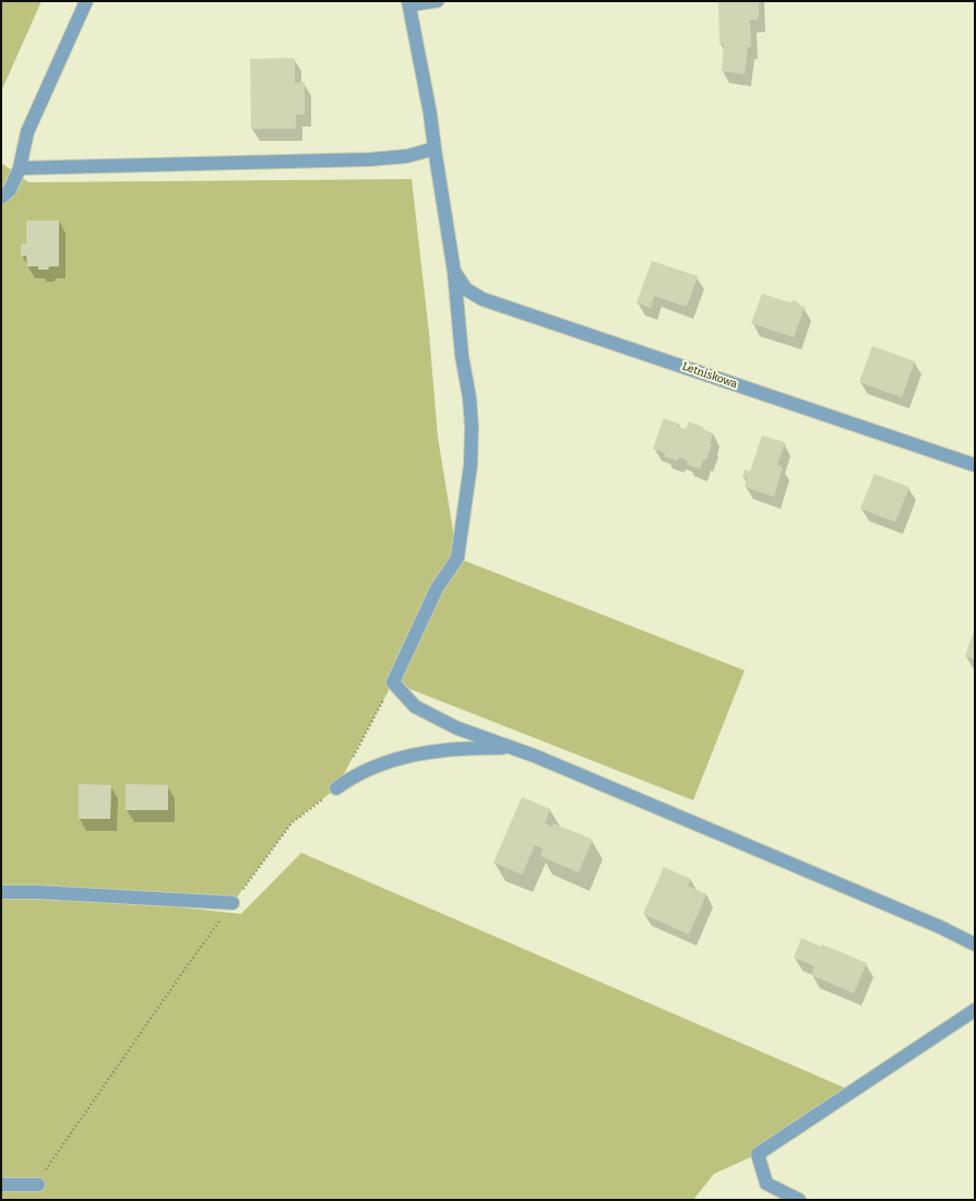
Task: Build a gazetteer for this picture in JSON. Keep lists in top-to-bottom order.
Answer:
{
  "streets": {
    "street": ["Letniskowa"]
  }
}
